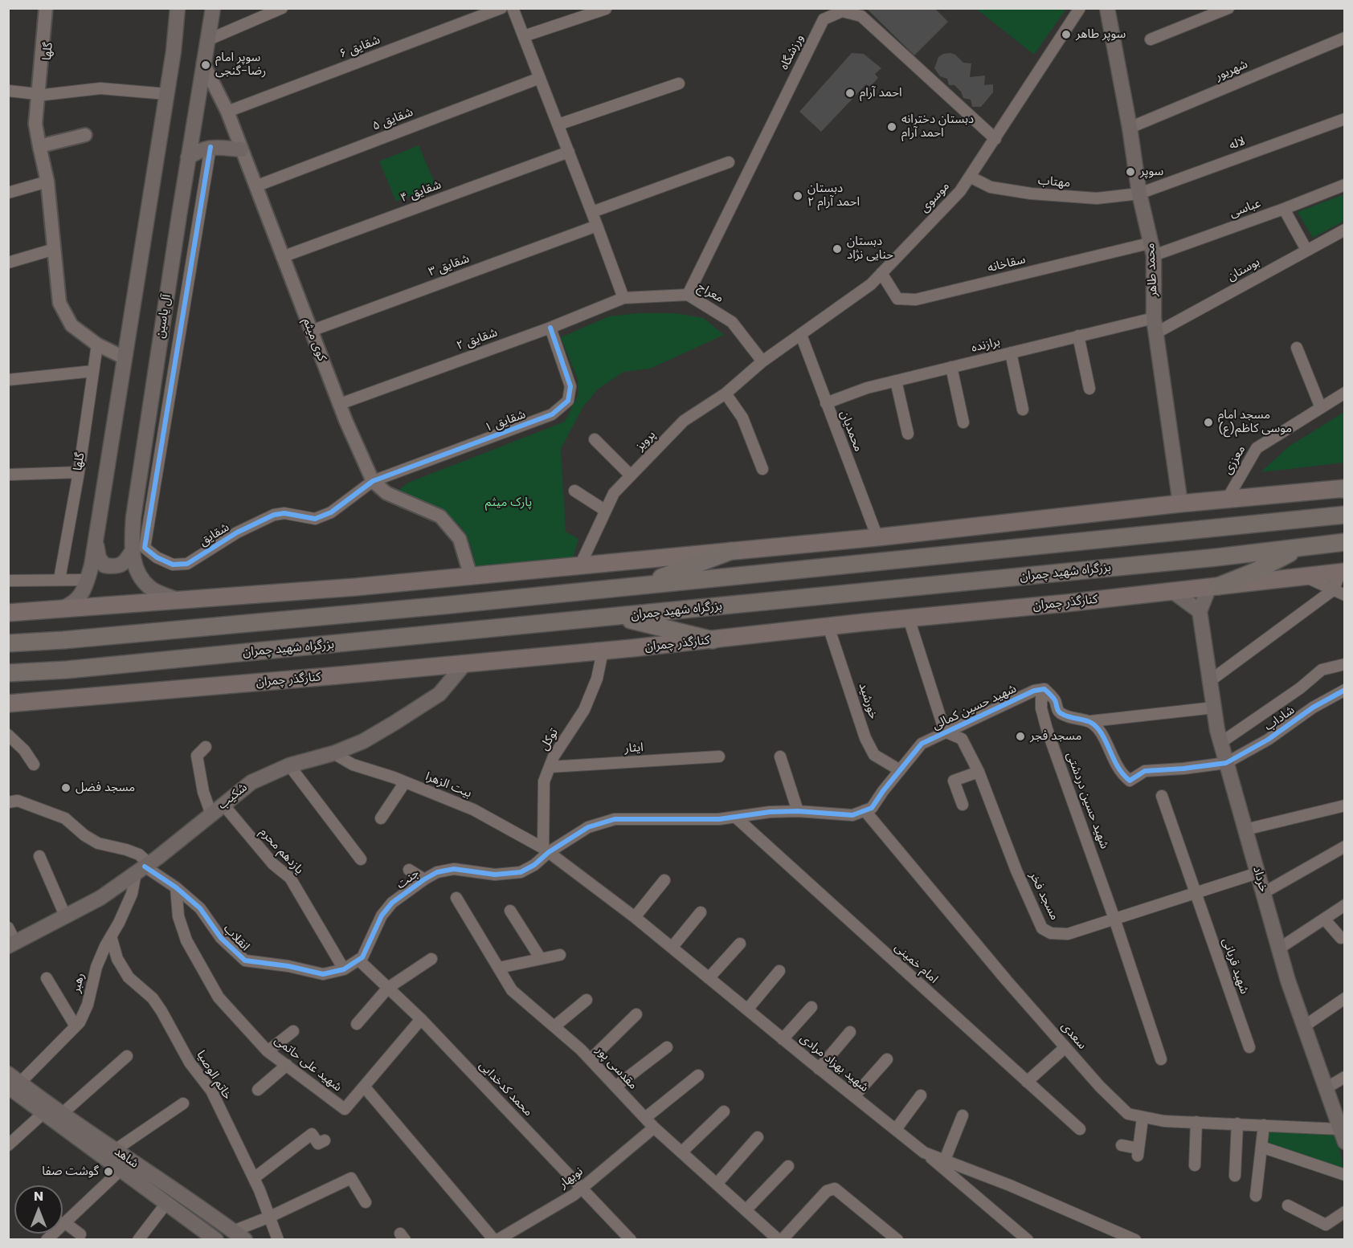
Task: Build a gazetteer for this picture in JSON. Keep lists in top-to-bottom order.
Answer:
{
  "streets": {
    "highway": ["بزرگراه شهید چمران"],
    "main road": [
      "محمد طاهر",
      "آل یاسین",
      "کنارگذر چمران",
      "شکیب",
      "خرداد",
      "شاهد"
    ],
    "street": [
      "شقایق ۶",
      "گلها",
      "ورزشگاه",
      "شهریور",
      "شقایق ۵",
      "لاله",
      "مهتاب",
      "شقایق ۴",
      "موسوی",
      "عباسی",
      "سقاخانه",
      "شقایق ۳",
      "بوستان",
      "معراج",
      "کوی میثم",
      "شقایق ۲",
      "برازنده",
      "شقایق ۱",
      "محمدیان",
      "پرویز",
      "معززی",
      "شقایق",
      "خورشید",
      "شهید حسین کمالی",
      "شاداب",
      "توکل",
      "ایثار",
      "بیت الزهرا",
      "شهید حسین دردشتی",
      "یازدهم محرم",
      "جنت",
      "مسجد فخر",
      "انقلاب",
      "امام خمینی",
      "شهید قربانی",
      "رهبر",
      "سعدی",
      "شهید بهزاد مرادی",
      "شهید علی حاتمی",
      "مقدسی پور",
      "خاتم الوصیا",
      "محمد کدخدایی",
      "نوبهار"
    ]
  },
  "crossings": [
    ["شقایق ۶", "کوی میثم"],
    ["ورزشگاه", "موسوی"],
    ["ورزشگاه", "معراج"],
    ["شهریور", "محمد طاهر"],
    ["شقایق ۵", "کوی میثم"],
    ["لاله", "مهتاب"],
    ["لاله", "محمد طاهر"],
    ["مهتاب", "موسوی"],
    ["مهتاب", "محمد طاهر"],
    ["شقایق ۴", "کوی میثم"],
    ["موسوی", "سقاخانه"],
    ["موسوی", "معراج"],
    ["موسوی", "محمدیان"],
    ["موسوی", "پرویز"],
    ["عباسی", "سقاخانه"],
    ["عباسی", "محمد طاهر"],
    ["سقاخانه", "محمد طاهر"],
    ["شقایق ۳", "کوی میثم"],
    ["محمد طاهر", "بوستان"],
    ["محمد طاهر", "برازنده"],
    ["معراج", "شقایق ۲"],
    ["معراج", "پرویز"],
    ["آل یاسین", "کوی میثم"],
    ["آل یاسین", "شقایق"],
    ["کوی میثم", "شقایق ۲"],
    ["کوی میثم", "شقایق ۱"],
    ["کوی میثم", "شقایق"],
    ["شقایق ۲", "شقایق ۱"],
    ["برازنده", "محمدیان"],
    ["شقایق ۱", "شقایق"],
    ["کنارگذر چمران", "خورشید"],
    ["کنارگذر چمران", "توکل"],
    ["کنارگذر چمران", "شکیب"],
    ["خورشید", "شهید حسین کمالی"],
    ["شهید حسین کمالی", "شهید حسین دردشتی"],
    ["شهید حسین کمالی", "مسجد فخر"],
    ["شهید حسین کمالی", "سعدی"],
    ["شاداب", "خرداد"],
    ["توکل", "ایثار"],
    ["توکل", "بیت الزهرا"],
    ["توکل", "جنت"],
    ["توکل", "شهید بهزاد مرادی"],
    ["بیت الزهرا", "شکیب"],
    ["بیت الزهرا", "جنت"],
    ["بیت الزهرا", "شهید بهزاد مرادی"],
    ["شکیب", "یازدهم محرم"],
    ["شکیب", "انقلاب"],
    ["شکیب", "رهبر"],
    ["شهید حسین دردشتی", "مسجد فخر"],
    ["یازدهم محرم", "انقلاب"],
    ["جنت", "انقلاب"],
    ["جنت", "شهید بهزاد مرادی"],
    ["جنت", "محمد کدخدایی"],
    ["خرداد", "مسجد فخر"],
    ["خرداد", "سعدی"],
    ["مسجد فخر", "شهید قربانی"],
    ["انقلاب", "رهبر"],
    ["انقلاب", "شهید علی حاتمی"],
    ["انقلاب", "محمد کدخدایی"],
    ["رهبر", "خاتم الوصیا"],
    ["رهبر", "شاهد"],
    ["شهید علی حاتمی", "محمد کدخدایی"],
    ["مقدسی پور", "نوبهار"],
    ["محمد کدخدایی", "نوبهار"]
  ],
  "parks": ["پارک میثم"],
  "places": [
    "سوپر طاهر",
    "سوپر امام رضا-گنجی",
    "احمد آرام",
    "دبستان دخترانه احمد آرام",
    "سوپر",
    "دبستان احمد آرام ۲",
    "دبستان حنایی نژاد",
    "مسجد امام موسی کاظم(ع)",
    "مسجد فجر",
    "مسجد فضل",
    "گوشت صفا"
  ],
  "north": "top"
}
